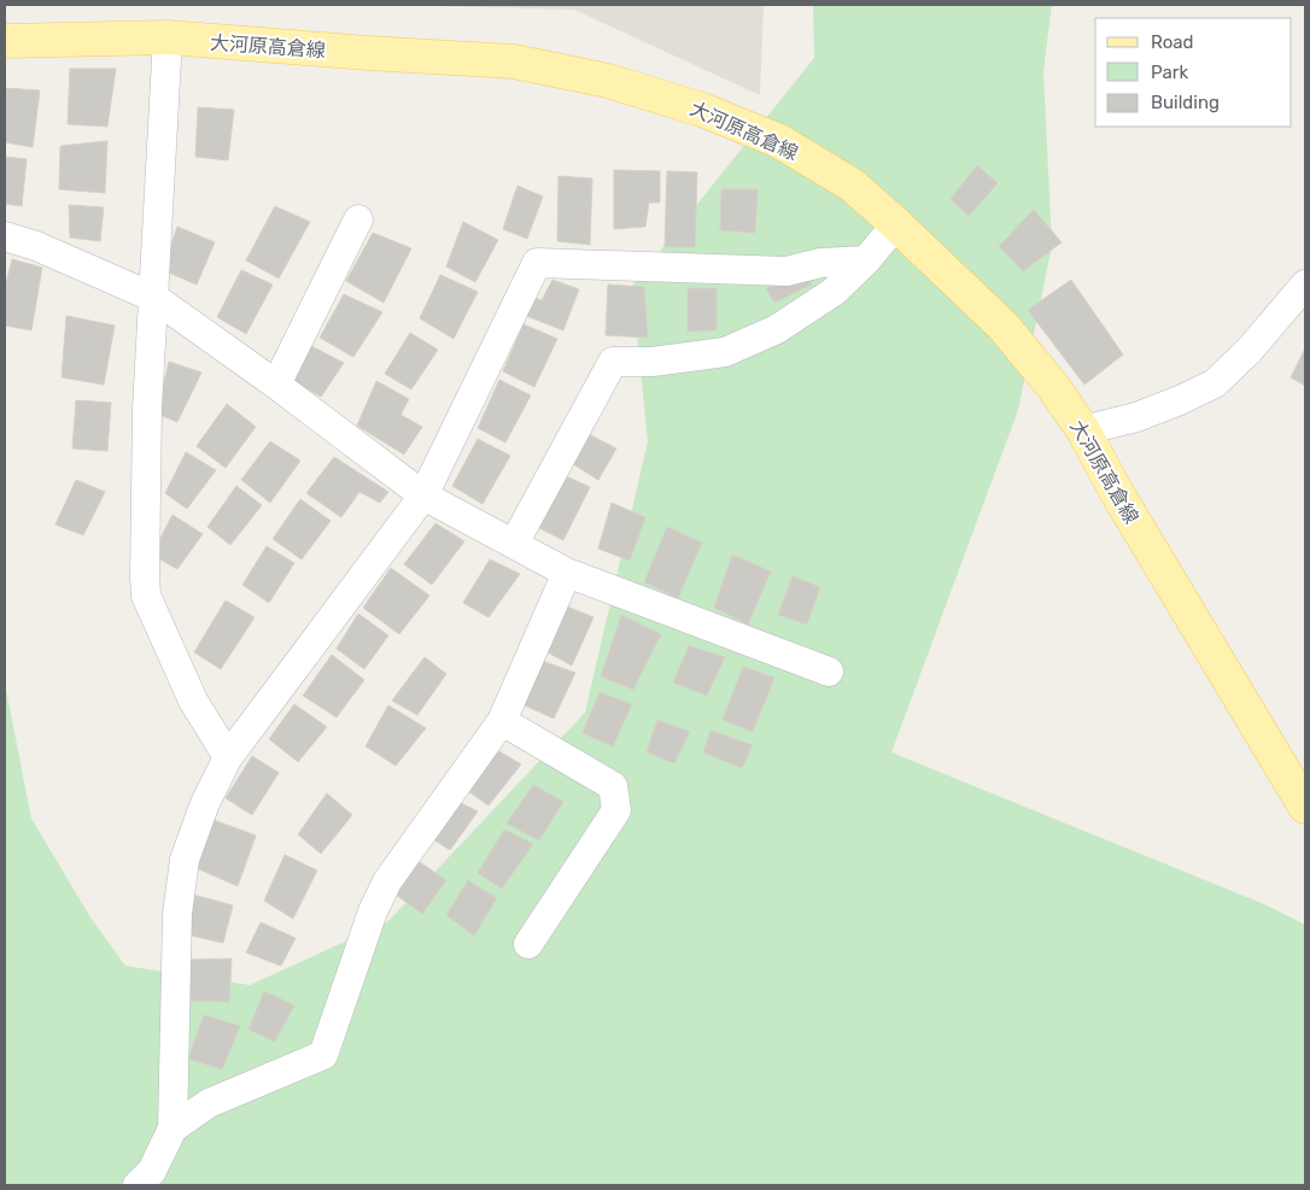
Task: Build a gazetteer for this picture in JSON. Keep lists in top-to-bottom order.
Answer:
{
  "streets": {
    "main road": ["大河原高倉線"]
  },
  "legend": ["Road", "Park", "Building"]
}
